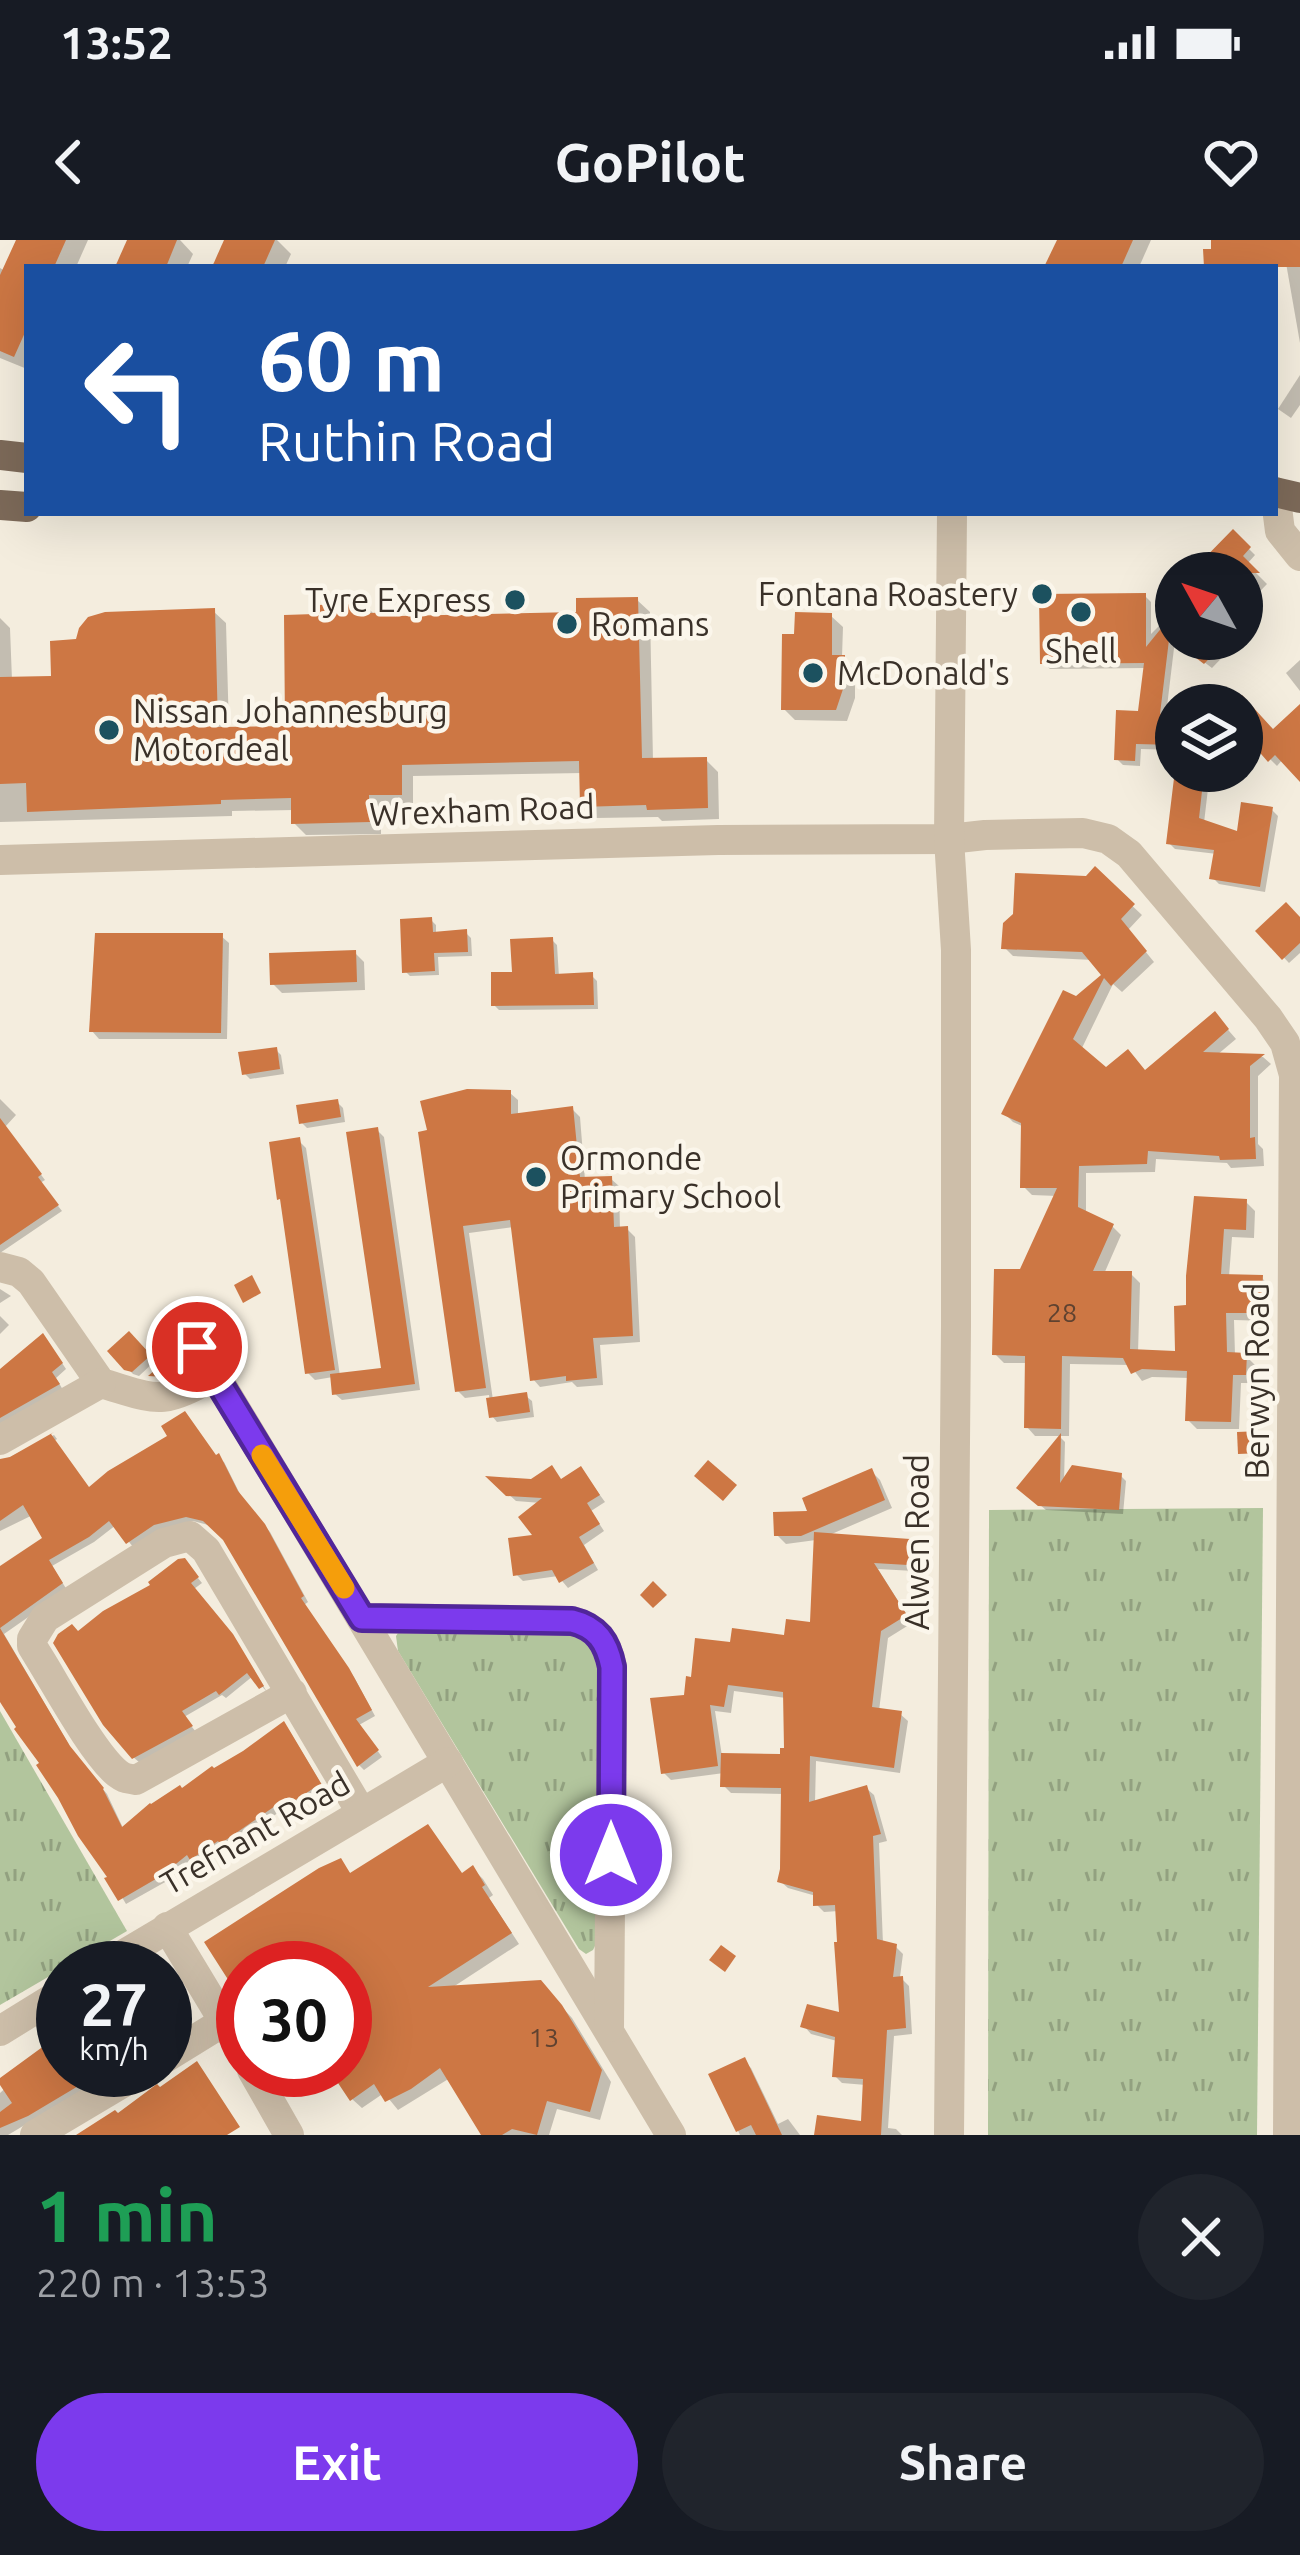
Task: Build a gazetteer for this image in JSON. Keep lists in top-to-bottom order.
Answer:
{
  "streets": {
    "street": [
      "Wrexham Road",
      "Berwyn Road",
      "Alwen Road",
      "Trefnant Road"
    ]
  },
  "crossings": [
    ["Wrexham Road", "Berwyn Road"],
    ["Wrexham Road", "Alwen Road"],
    ["Berwyn Road", "Alwen Road"]
  ],
  "places": [
    "Fontana Roastery",
    "Tyre Express",
    "Shell",
    "Romans",
    "McDonald's",
    "Nissan Johannesburg Motordeal",
    "Ormonde Primary School"
  ],
  "house_numbers": ["28", "13"],
  "north": "top left",
  "page": {
    "status": "13:52",
    "header": "GoPilot",
    "turn": ["60 m", "Ruthin Road"],
    "speed": "27 km/h",
    "limit": "30",
    "heading": ["1 min", "220 m · 13:53"],
    "buttons": ["Exit", "Share"]
  }
}
